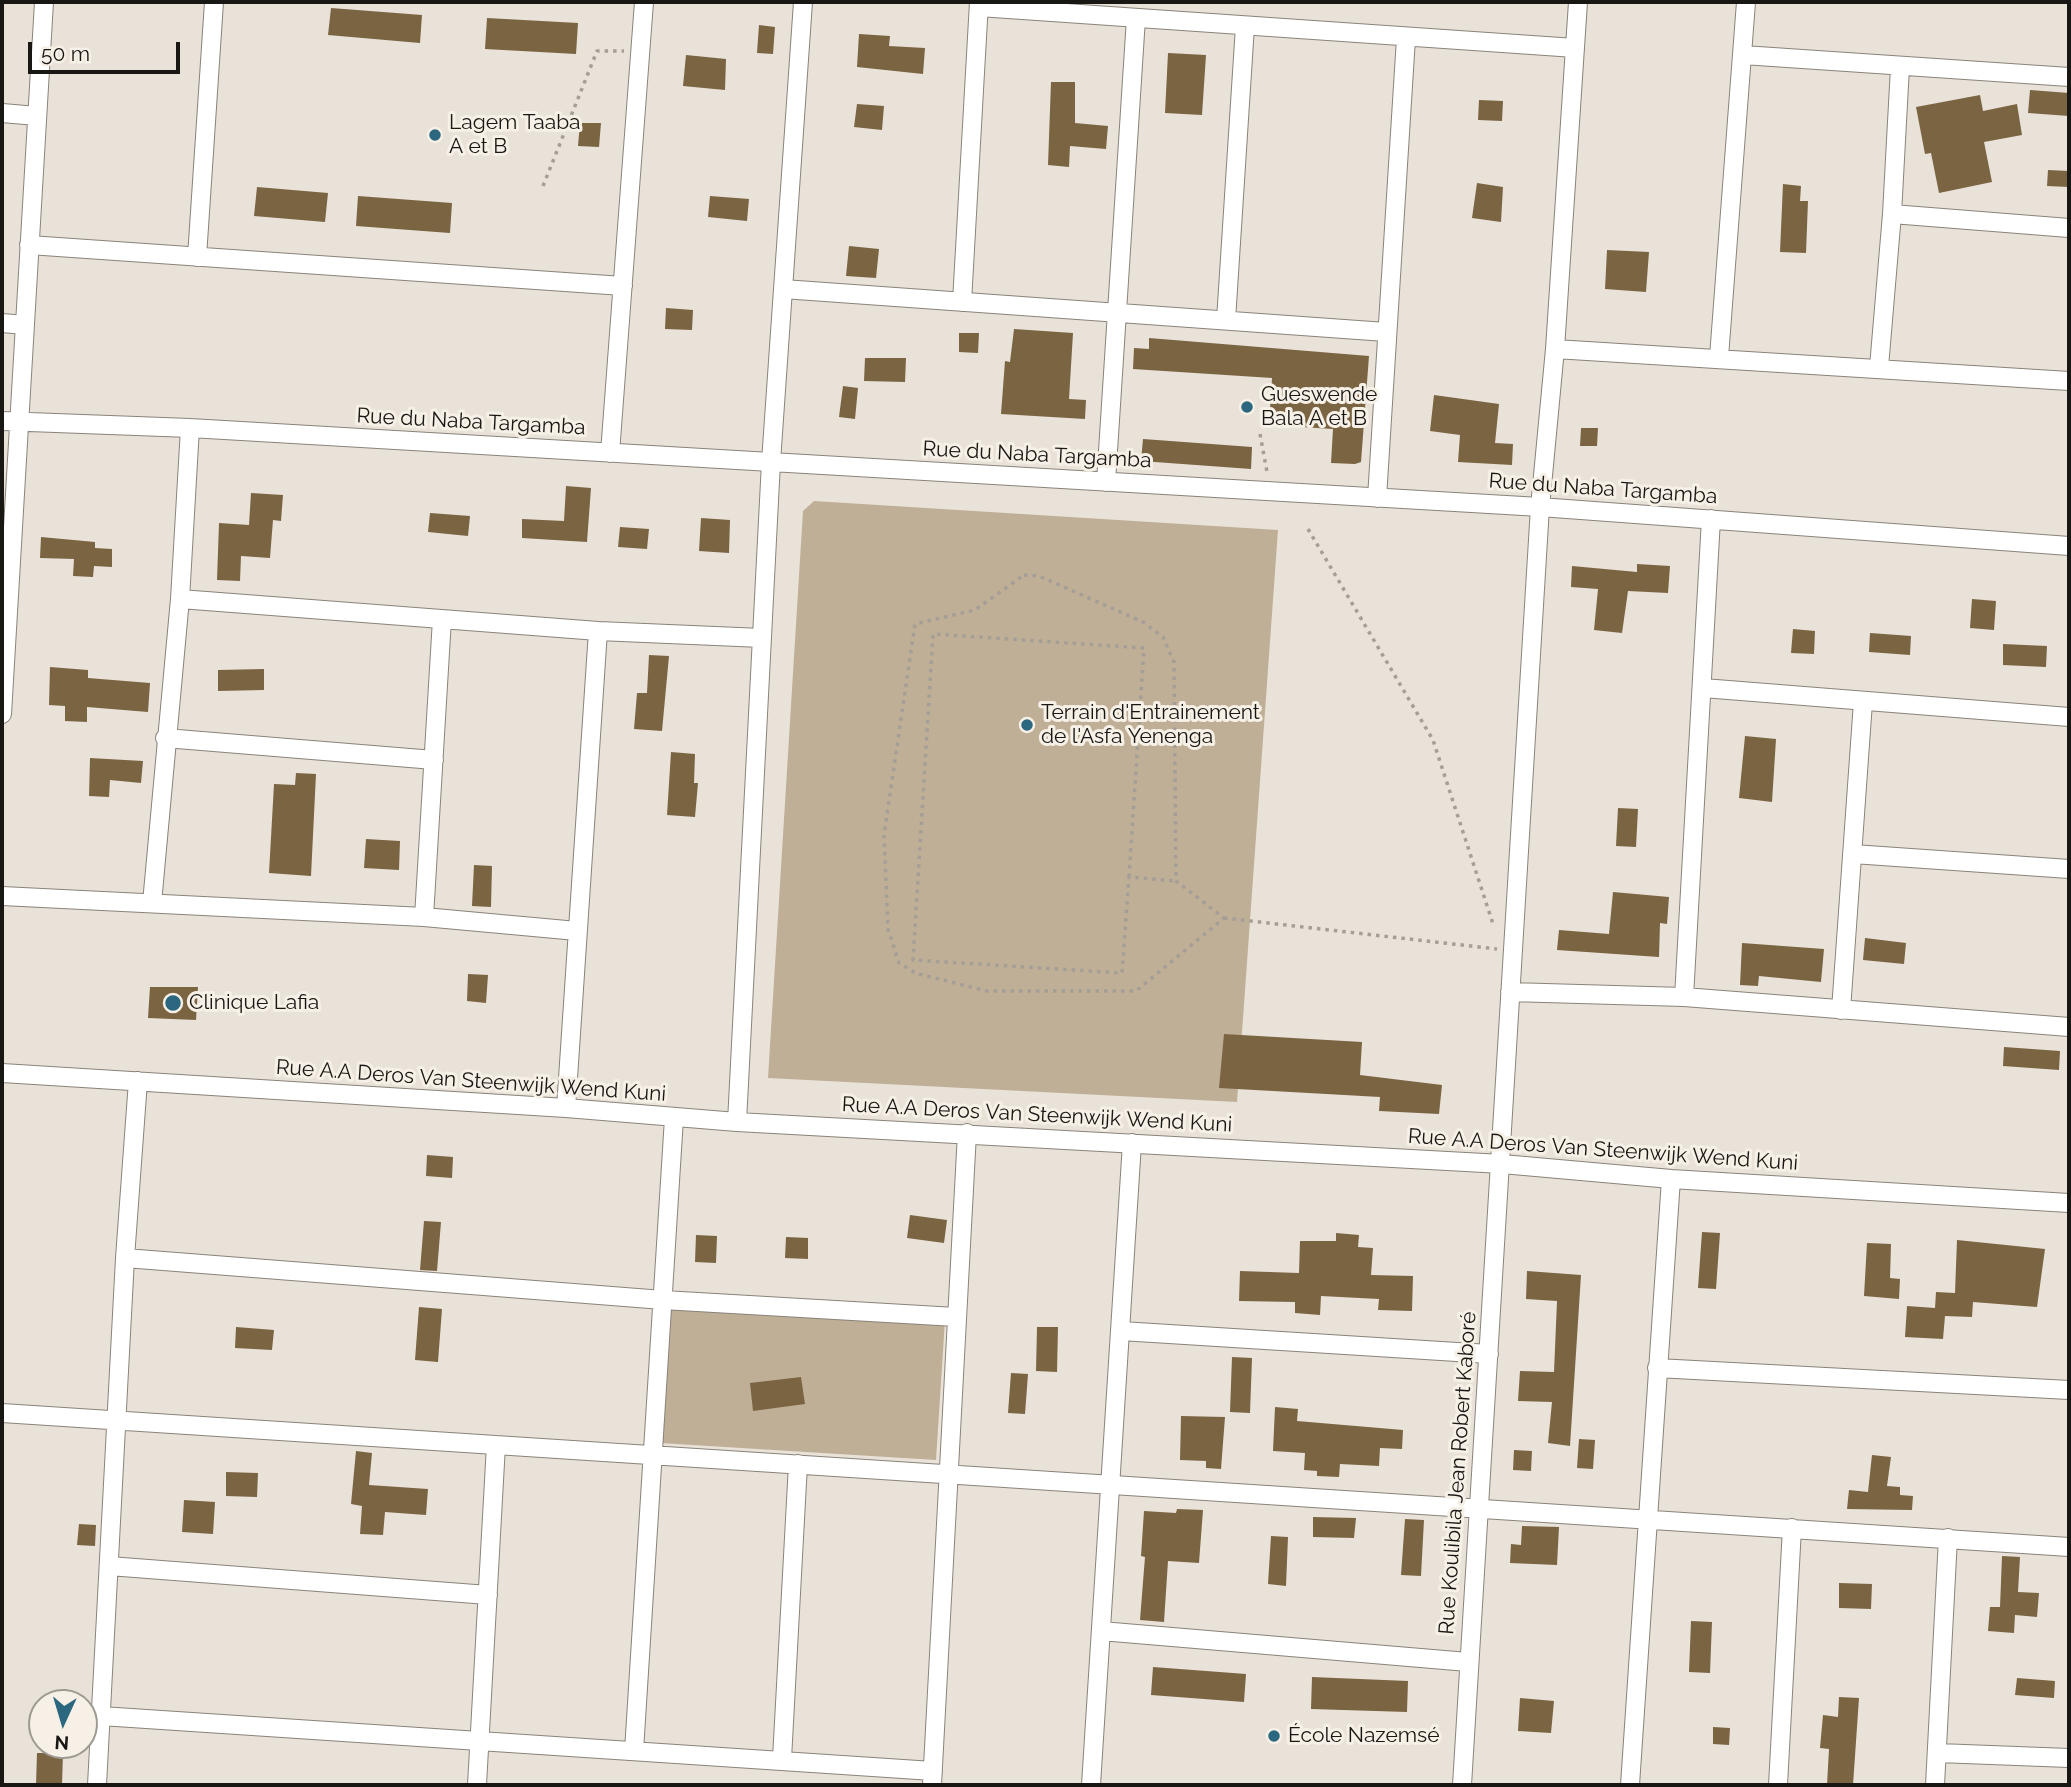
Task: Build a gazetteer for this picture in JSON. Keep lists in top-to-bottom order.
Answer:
{
  "streets": {
    "street": ["Rue du Naba Targamba", "Rue A.A Deros Van Steenwijk Wend Kuni", "Rue Koulibila Jean Robert Kaboré"]
  },
  "crossings": [
    ["Rue du Naba Targamba", "Rue Koulibila Jean Robert Kaboré"],
    ["Rue A.A Deros Van Steenwijk Wend Kuni", "Rue Koulibila Jean Robert Kaboré"]
  ],
  "places": [
    "Lagem Taaba A et B",
    "Gueswende Bala A et B",
    "Terrain d'Entrainement de l'Asfa Yenenga",
    "Clinique Lafia",
    "École Nazemsé"
  ],
  "scale_bar": "50 m",
  "north": "bottom"
}
